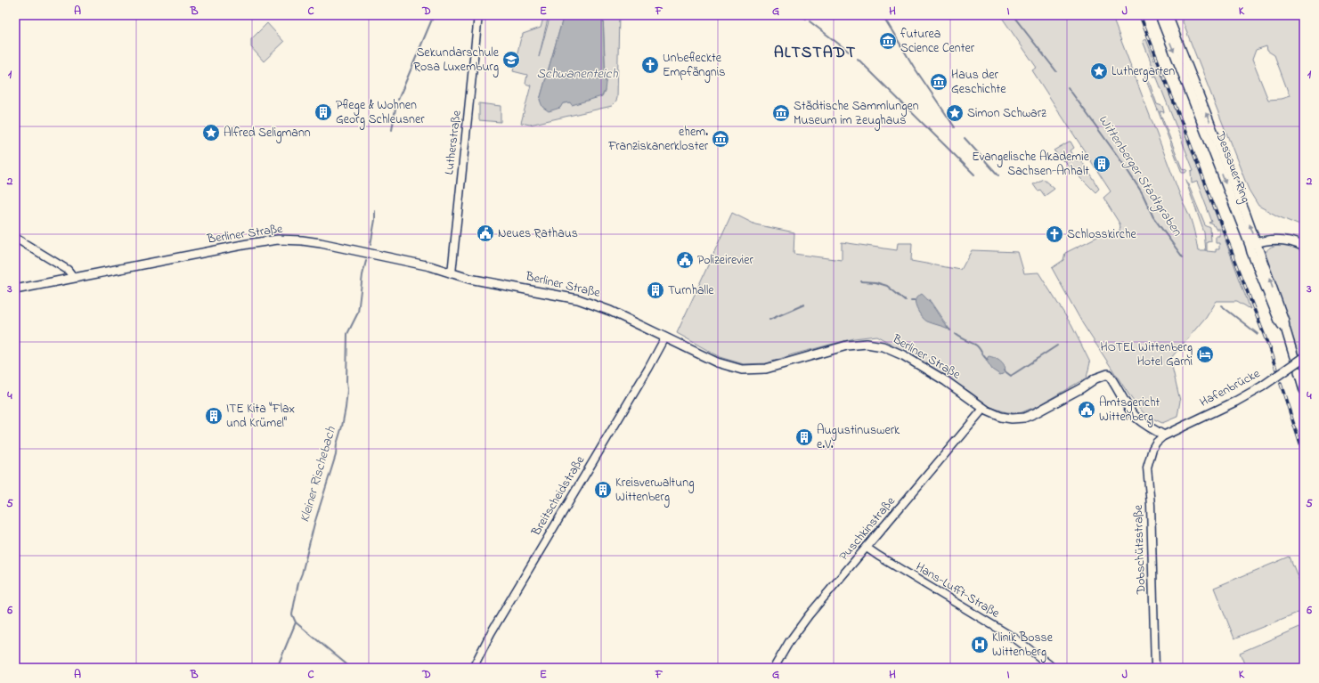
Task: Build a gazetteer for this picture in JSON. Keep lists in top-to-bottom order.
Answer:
{
  "streets": {
    "main road": ["Dessauer Ring", "Berliner Straße", "Hafenbrücke"],
    "street": [
      "Lutherstraße",
      "Breitscheidstraße",
      "Puschkinstraße",
      "Dobschützstraße",
      "Hans-Lufft-Straße"
    ]
  },
  "crossings": [
    ["Lutherstraße", "Berliner Straße"],
    ["Berliner Straße", "Hafenbrücke"],
    ["Berliner Straße", "Breitscheidstraße"],
    ["Berliner Straße", "Puschkinstraße"],
    ["Berliner Straße", "Dobschützstraße"],
    ["Hafenbrücke", "Dobschützstraße"],
    ["Puschkinstraße", "Hans-Lufft-Straße"]
  ],
  "districts": ["ALTSTADT"],
  "water": ["Schwanenteich", "Wittenberger Stadtgraben", "Kleiner Rischebach"],
  "places": {
    "museum": [
      "futurea Science Center",
      "Haus der Geschichte",
      "Städtische Sammlungen Museum im Zeughaus",
      "ehem. Franziskanerkloster"
    ],
    "school or university": ["Sekundarschule Rosa Luxemburg"],
    "church": ["Unbefleckte Empfängnis", "Schlosskirche"],
    "place": ["Luthergarten", "Simon Schwarz", "Alfred Seligmann"],
    "building": [
      "Pflege & Wohnen Georg Schleusner",
      "Evangelische Akademie Sachsen-Anhalt",
      "Turnhalle",
      "ITE Kita \"Flax und Krümel\"",
      "Augustinuswerk e.V.",
      "Kreisverwaltung Wittenberg"
    ],
    "public building": ["Neues Rathaus", "Polizeirevier", "Amtsgericht Wittenberg"],
    "hotel": ["HOTEL Wittenberg Hotel Garni"],
    "hospital": ["Klinik Bosse Wittenberg"]
  },
  "grid": {
    "columns": [
      "A",
      "B",
      "C",
      "D",
      "E",
      "F",
      "G",
      "H",
      "I",
      "J",
      "K"
    ],
    "rows": [
      "1",
      "2",
      "3",
      "4",
      "5",
      "6"
    ]
  }
}
